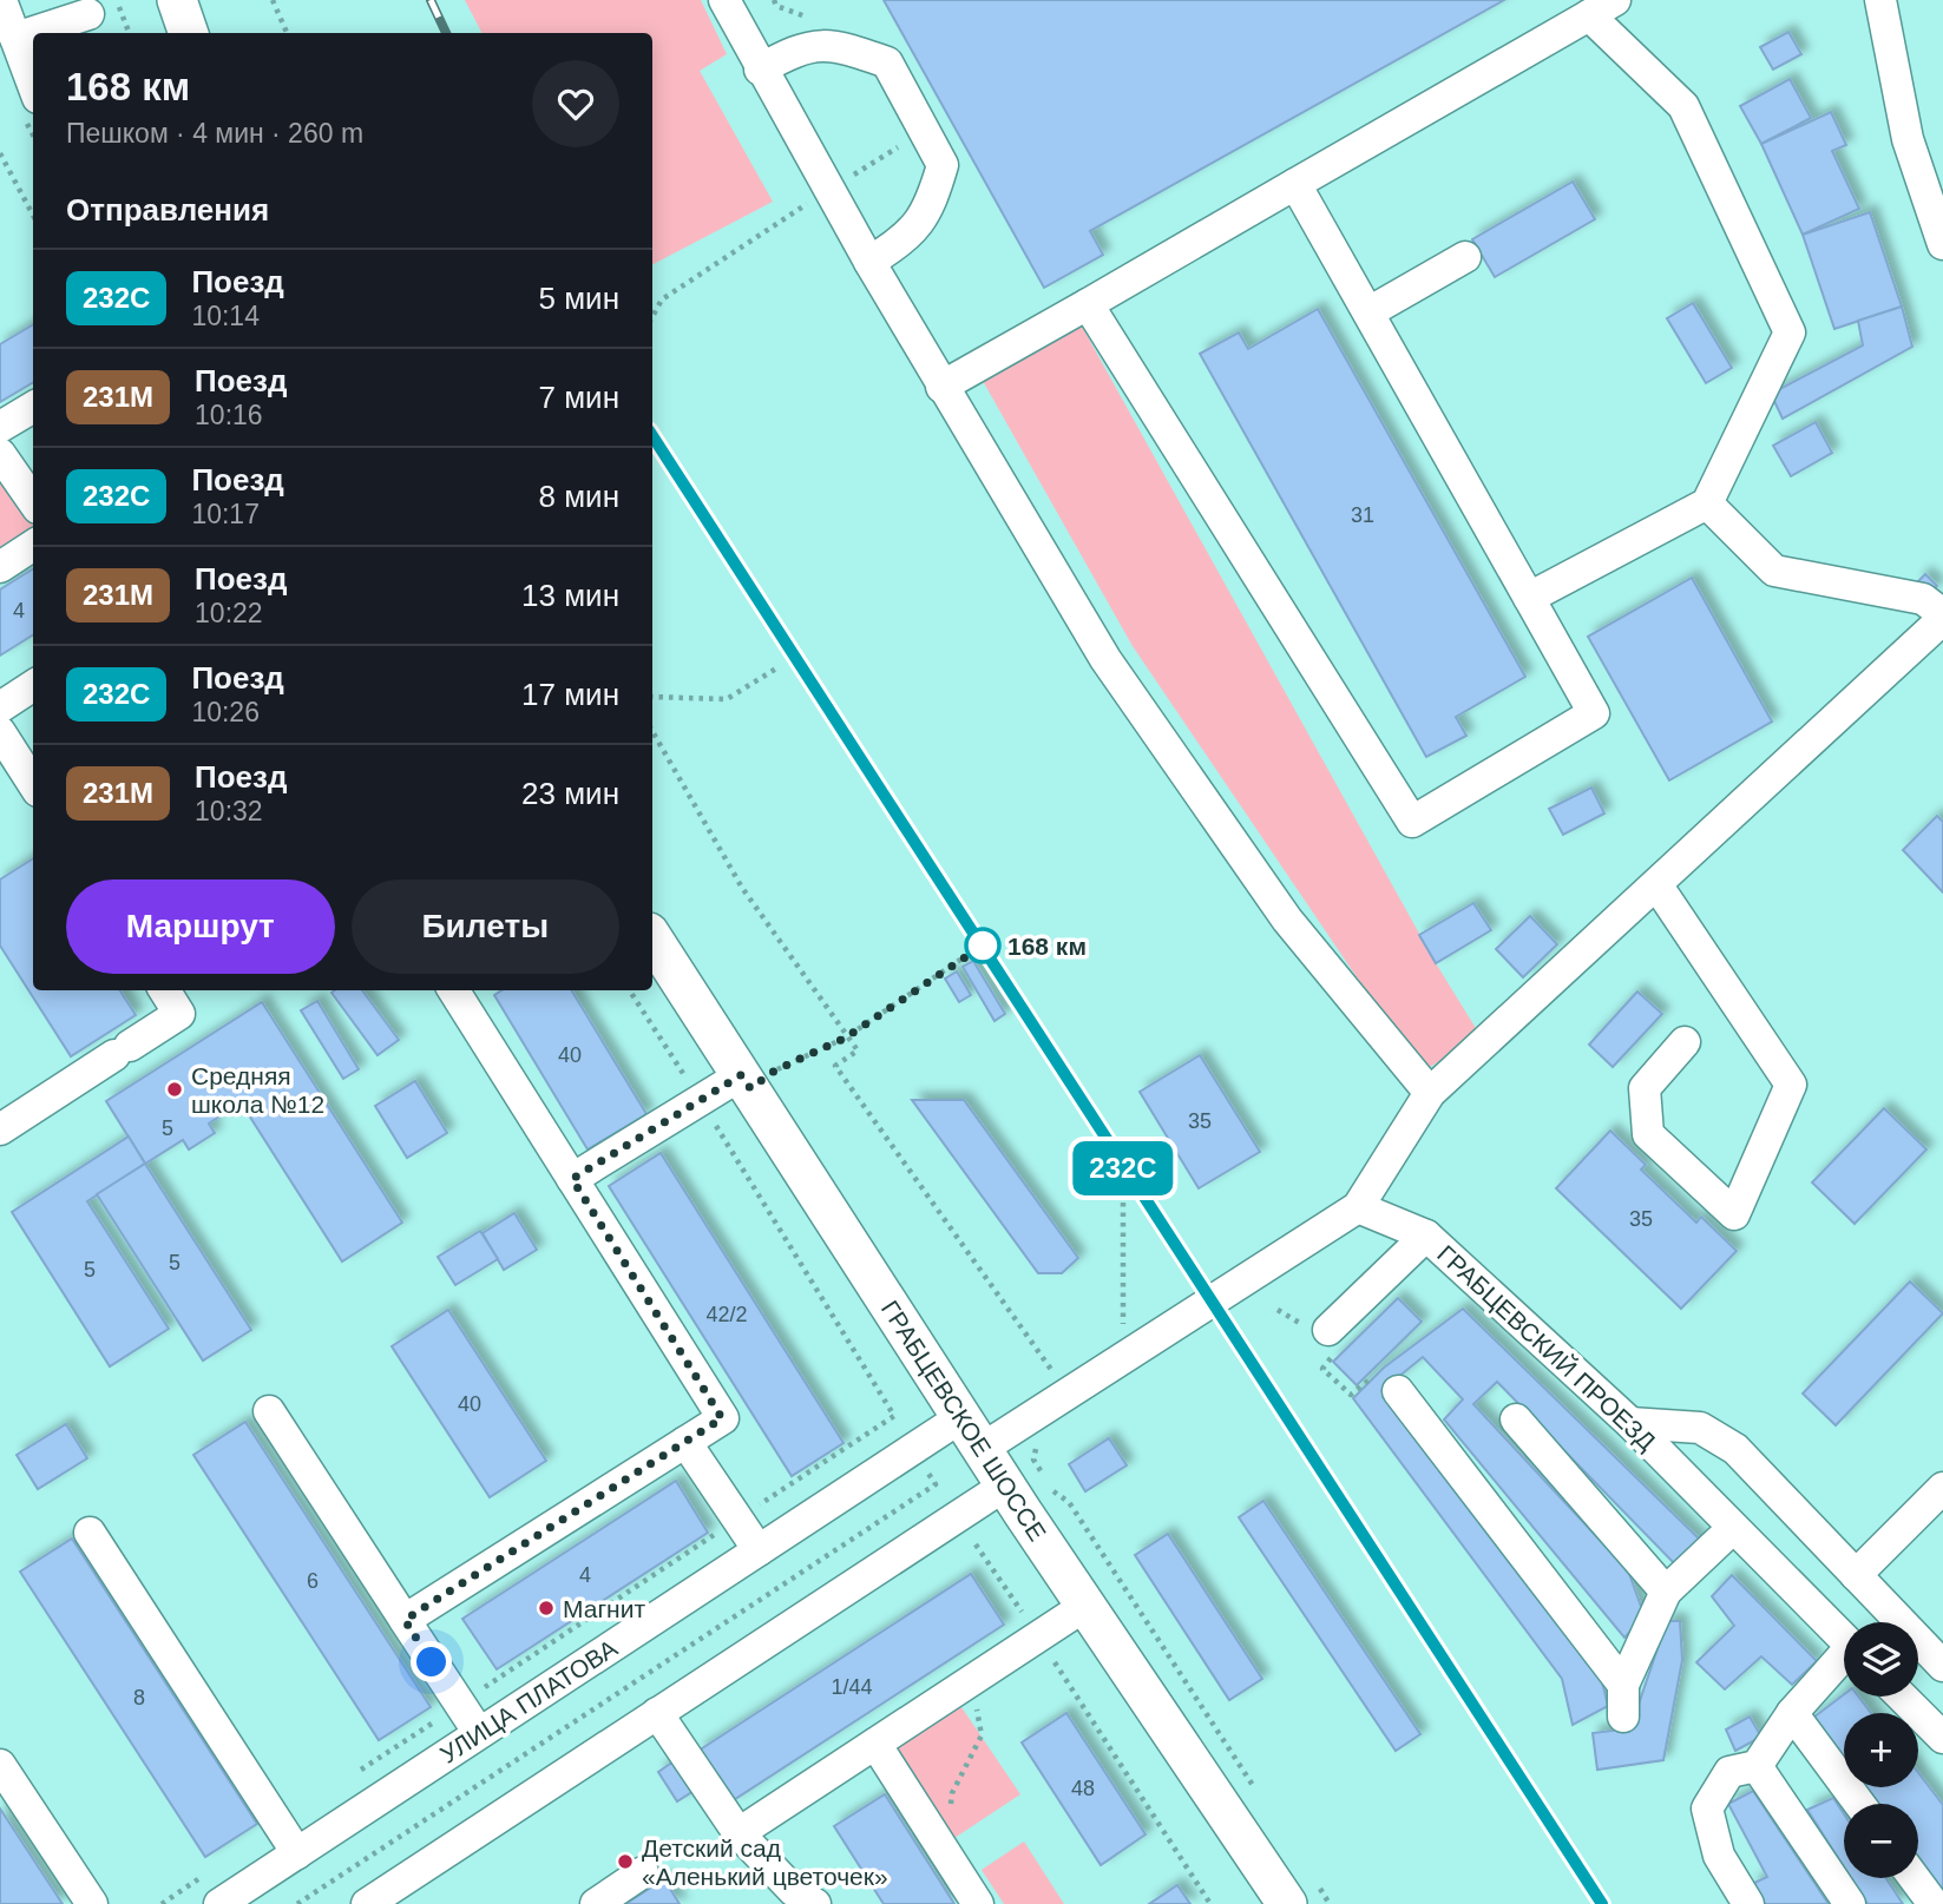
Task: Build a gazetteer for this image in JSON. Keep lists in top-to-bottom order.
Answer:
{
  "streets": {
    "main road": ["ГРАБЦЕВСКОЕ ШОССЕ"],
    "street": ["ГРАБЦЕВСКИЙ ПРОЕЗД", "УЛИЦА ПЛАТОВА"]
  },
  "crossings": [
    ["ГРАБЦЕВСКОЕ ШОССЕ", "УЛИЦА ПЛАТОВА"]
  ],
  "places": [
    "168 км",
    "Средняя школа №12",
    "Магнит",
    "Детский сад «Аленький цветочек»"
  ],
  "house_numbers": [
    "31",
    "4",
    "40",
    "35",
    "5",
    "35",
    "5",
    "5",
    "42/2",
    "40",
    "4",
    "6",
    "1/44",
    "8",
    "48"
  ],
  "page": {
    "on_map": "232C",
    "heading": [
      ["168 км", "Пешком · 4 мин · 260 m"],
      "Отправления"
    ],
    "list": [
      {
        "mark": "232C",
        "name": "Поезд",
        "note": "10:14",
        "value": "5 мин"
      },
      {
        "mark": "231М",
        "name": "Поезд",
        "note": "10:16",
        "value": "7 мин"
      },
      {
        "mark": "232C",
        "name": "Поезд",
        "note": "10:17",
        "value": "8 мин"
      },
      {
        "mark": "231М",
        "name": "Поезд",
        "note": "10:22",
        "value": "13 мин"
      },
      {
        "mark": "232C",
        "name": "Поезд",
        "note": "10:26",
        "value": "17 мин"
      },
      {
        "mark": "231М",
        "name": "Поезд",
        "note": "10:32",
        "value": "23 мин"
      }
    ],
    "buttons": ["Маршрут", "Билеты"],
    "map_buttons": ["+", "−"]
  }
}
